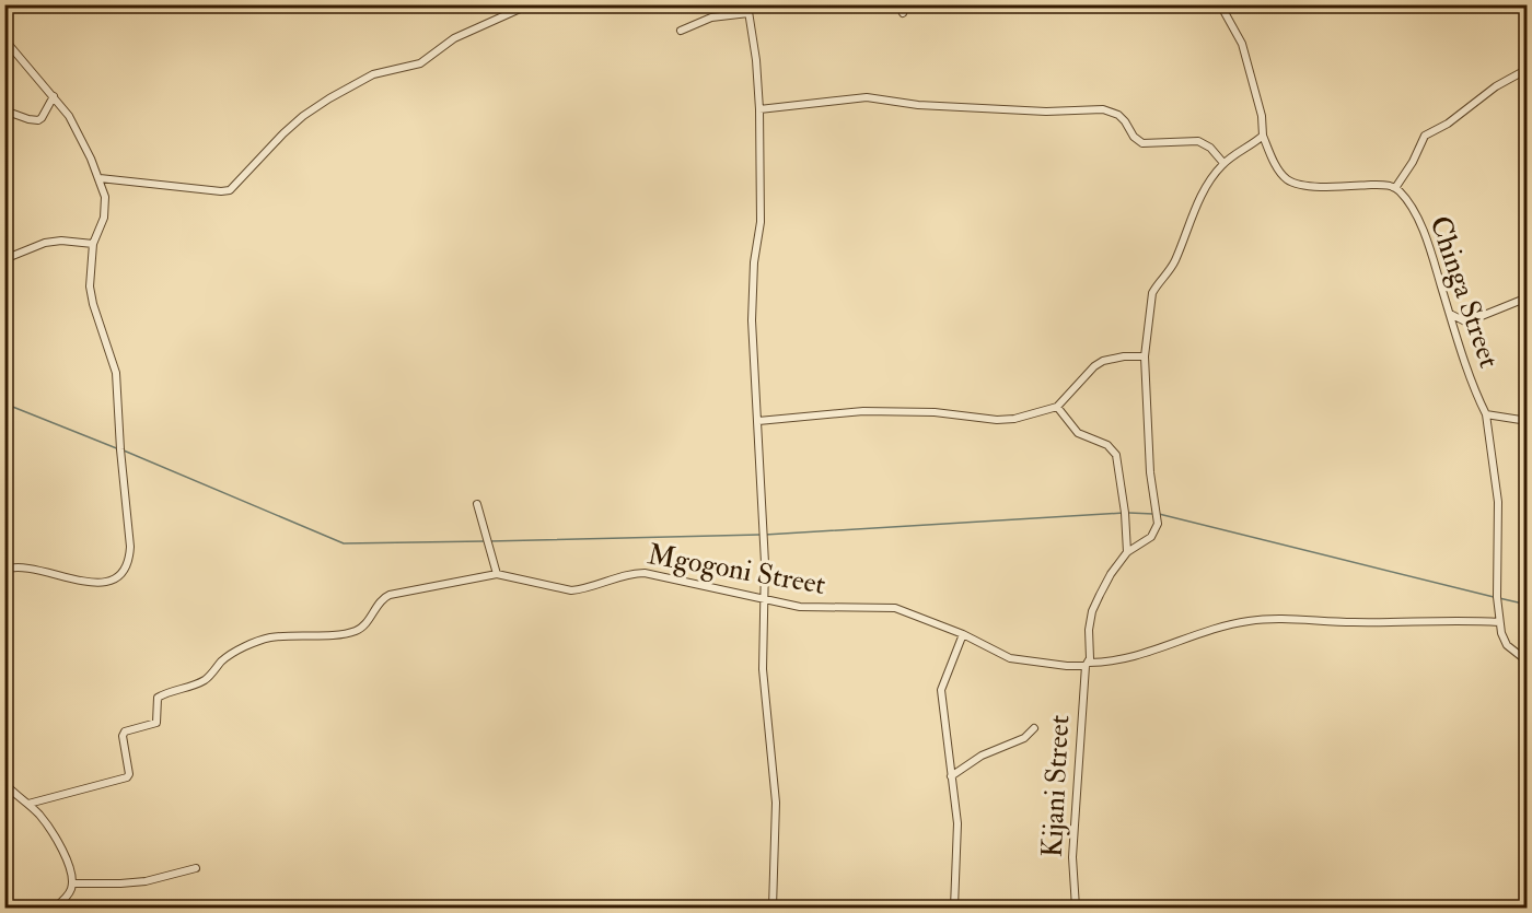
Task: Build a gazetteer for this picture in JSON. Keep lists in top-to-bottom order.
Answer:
{
  "streets": {
    "street": ["Chinga Street", "Mgogoni Street", "Kijani Street"]
  },
  "crossings": [
    ["Chinga Street", "Mgogoni Street"],
    ["Mgogoni Street", "Kijani Street"]
  ]
}
